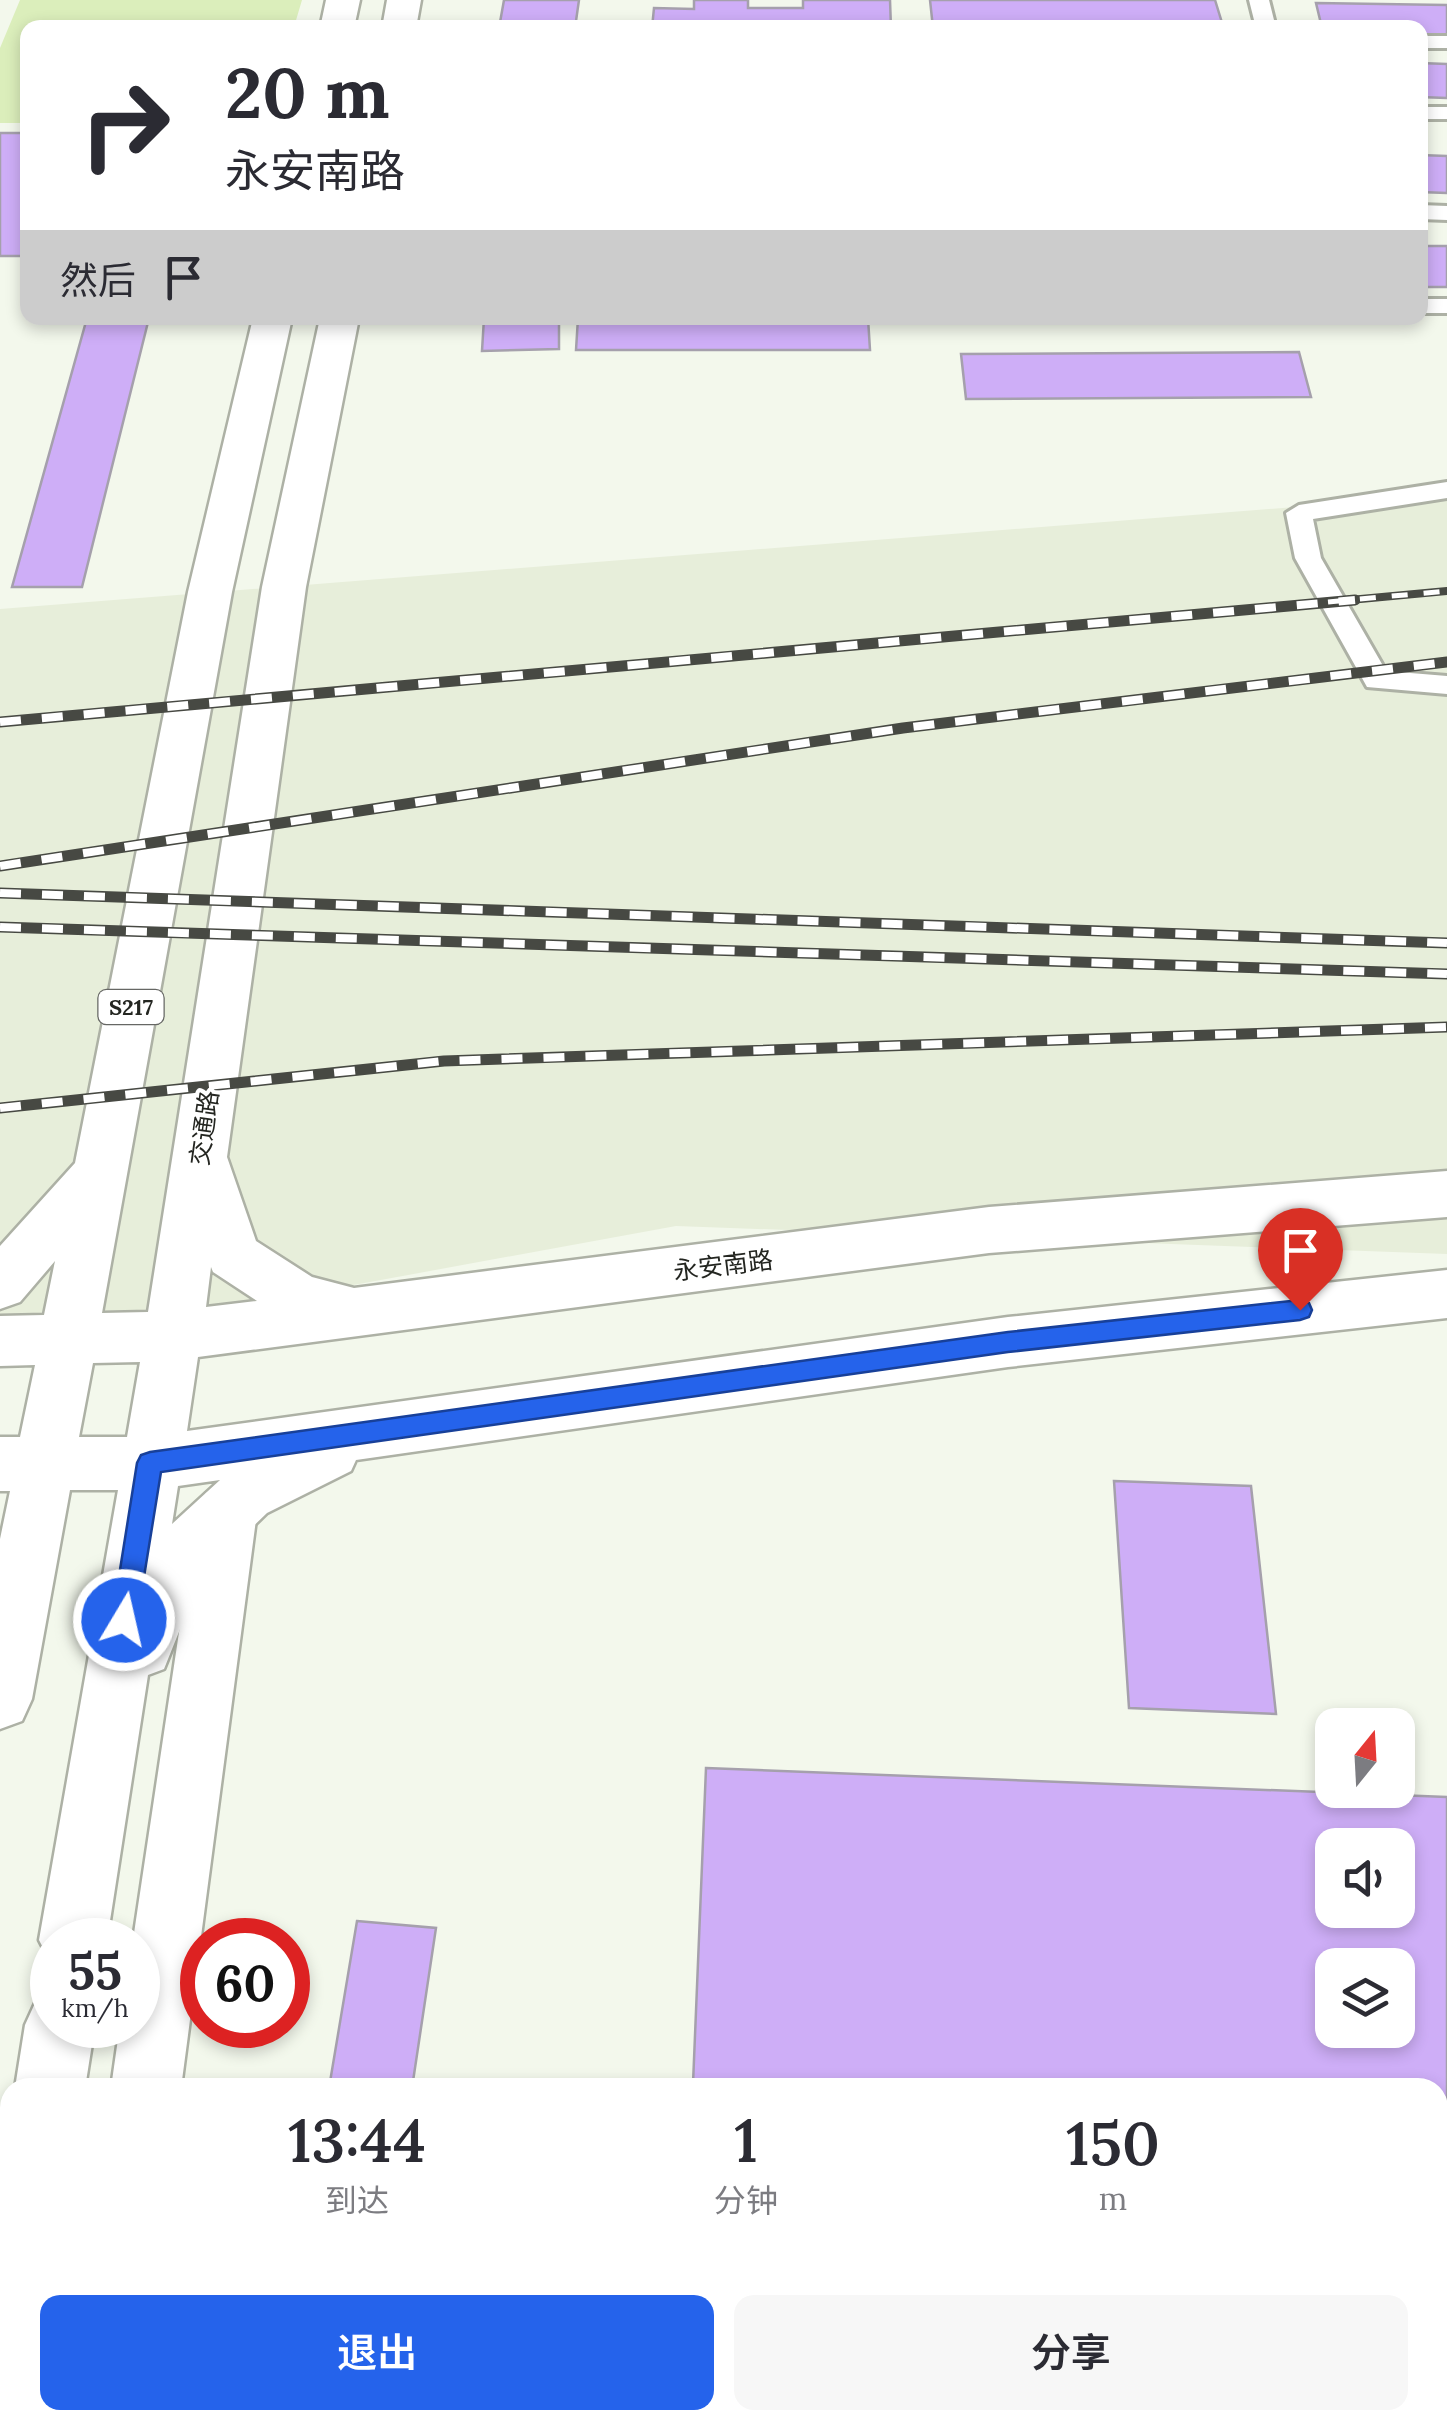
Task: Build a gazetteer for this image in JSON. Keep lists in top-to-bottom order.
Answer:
{
  "streets": {
    "main road": ["S217", "交通路", "永安南路"]
  },
  "crossings": [
    ["S217", "永安南路"],
    ["交通路", "永安南路"]
  ],
  "north": "top",
  "page": {
    "turn": ["20 m", "永安南路"],
    "then": "然后",
    "speed": "55 km/h",
    "limit": "60",
    "eta": [
      "13:44",
      "到达",
      "1",
      "分钟",
      "150",
      "m"
    ],
    "buttons": ["退出", "分享"]
  }
}
